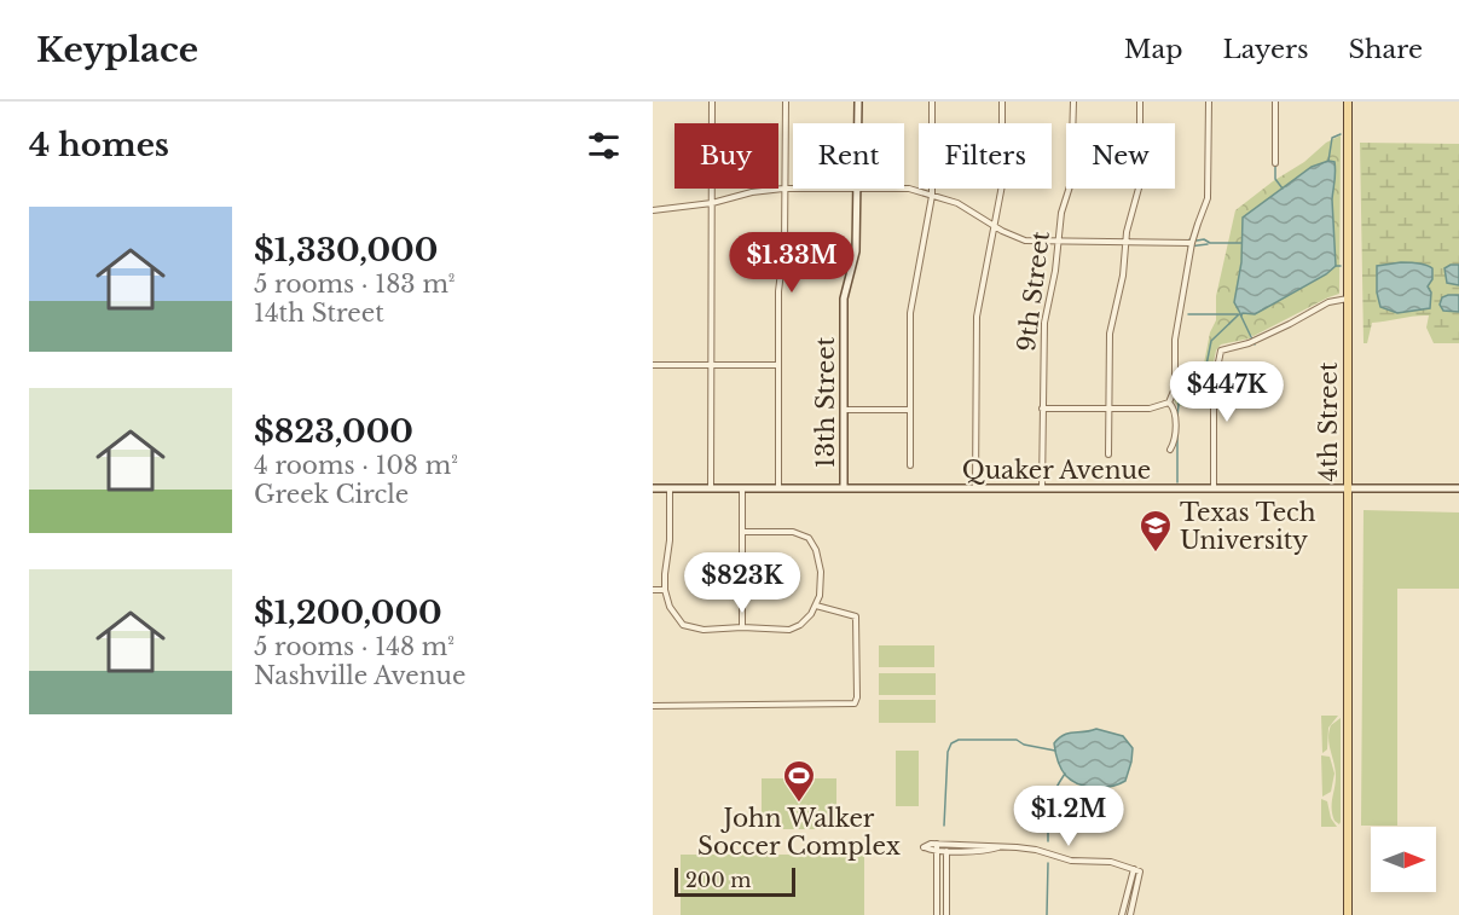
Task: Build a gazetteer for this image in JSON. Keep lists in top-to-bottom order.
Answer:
{
  "streets": {
    "main road": ["13th Street", "4th Street", "Quaker Avenue"],
    "street": ["9th Street"]
  },
  "crossings": [
    ["9th Street", "Quaker Avenue"],
    ["13th Street", "Quaker Avenue"],
    ["4th Street", "Quaker Avenue"]
  ],
  "places": {
    "school or university": ["Texas Tech University"],
    "sports": ["John Walker Soccer Complex"]
  },
  "scale_bar": "200 m",
  "north": "right",
  "page": {
    "header": "Keyplace",
    "nav": ["Map", "Layers", "Share"],
    "heading": "4 homes",
    "chip": [
      "Buy",
      "Rent",
      "Filters",
      "New"
    ],
    "list": [
      {
        "name": "$1,330,000",
        "note": "5 rooms · 183 m² · 14th Street"
      },
      {
        "name": "$823,000",
        "note": "4 rooms · 108 m² · Greek Circle"
      },
      {
        "name": "$1,200,000",
        "note": "5 rooms · 148 m² · Nashville Avenue"
      }
    ],
    "price": [
      "$1.33M",
      "$447K",
      "$823K",
      "$1.2M"
    ],
    "scale": "200 m"
  }
}
